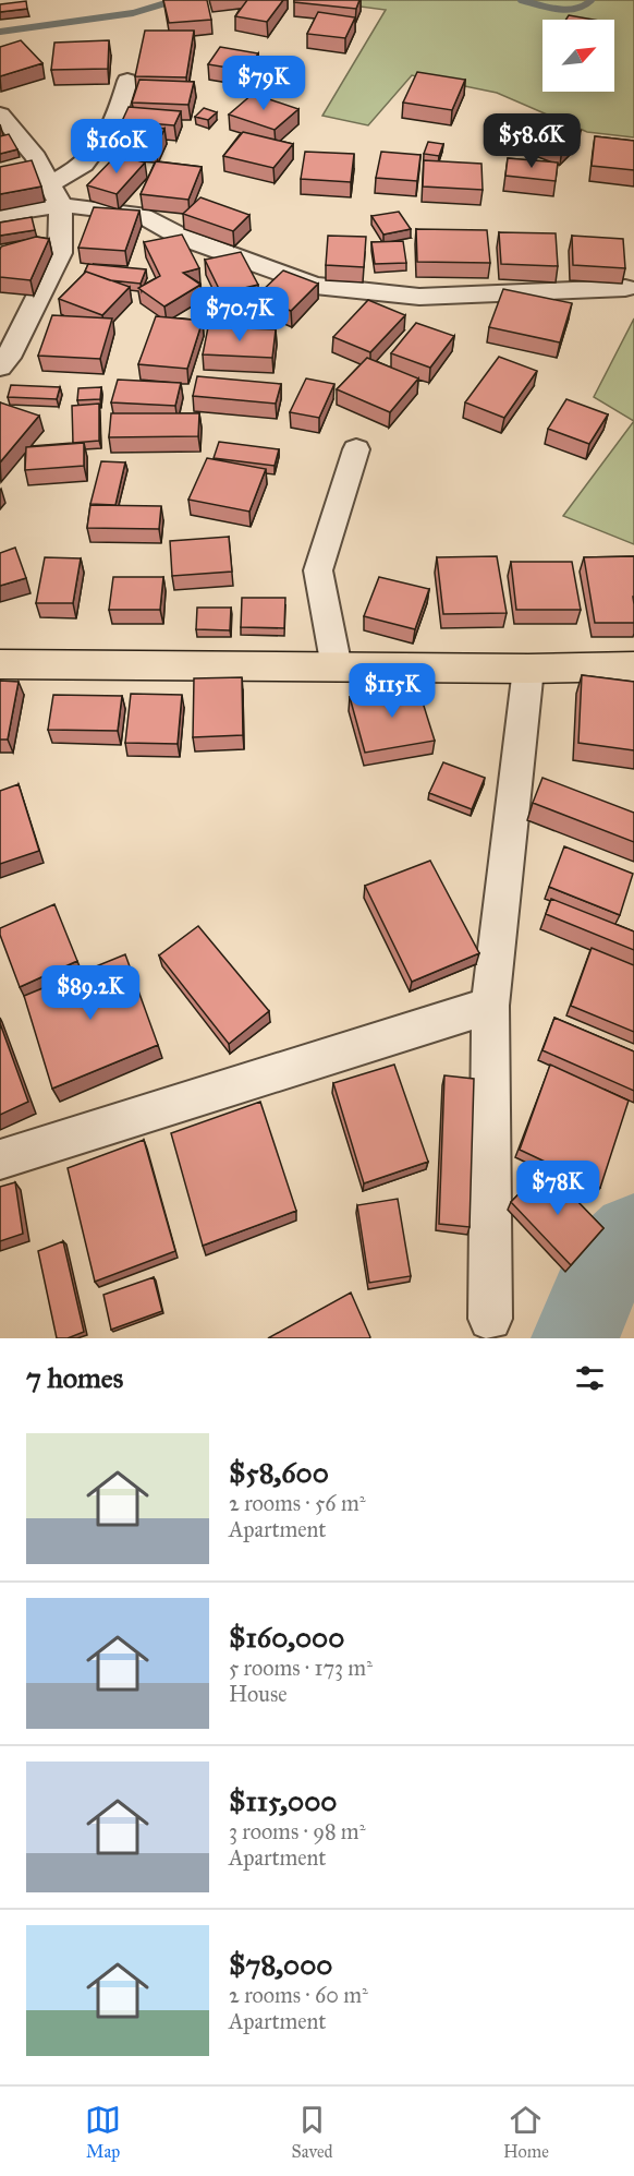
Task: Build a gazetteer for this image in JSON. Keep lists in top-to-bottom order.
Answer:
{
  "north": "top right",
  "page": {
    "price": [
      "$79K",
      "$58.6K",
      "$160K",
      "$70.7K",
      "$115K",
      "$89.2K",
      "$78K"
    ],
    "heading": "7 homes",
    "list": [
      {
        "name": "$58,600",
        "note": "2 rooms · 56 m² · Apartment"
      },
      {
        "name": "$160,000",
        "note": "5 rooms · 173 m² · House"
      },
      {
        "name": "$115,000",
        "note": "3 rooms · 98 m² · Apartment"
      },
      {
        "name": "$78,000",
        "note": "2 rooms · 60 m² · Apartment"
      }
    ],
    "tabs": ["Map", "Saved", "Home"]
  }
}
